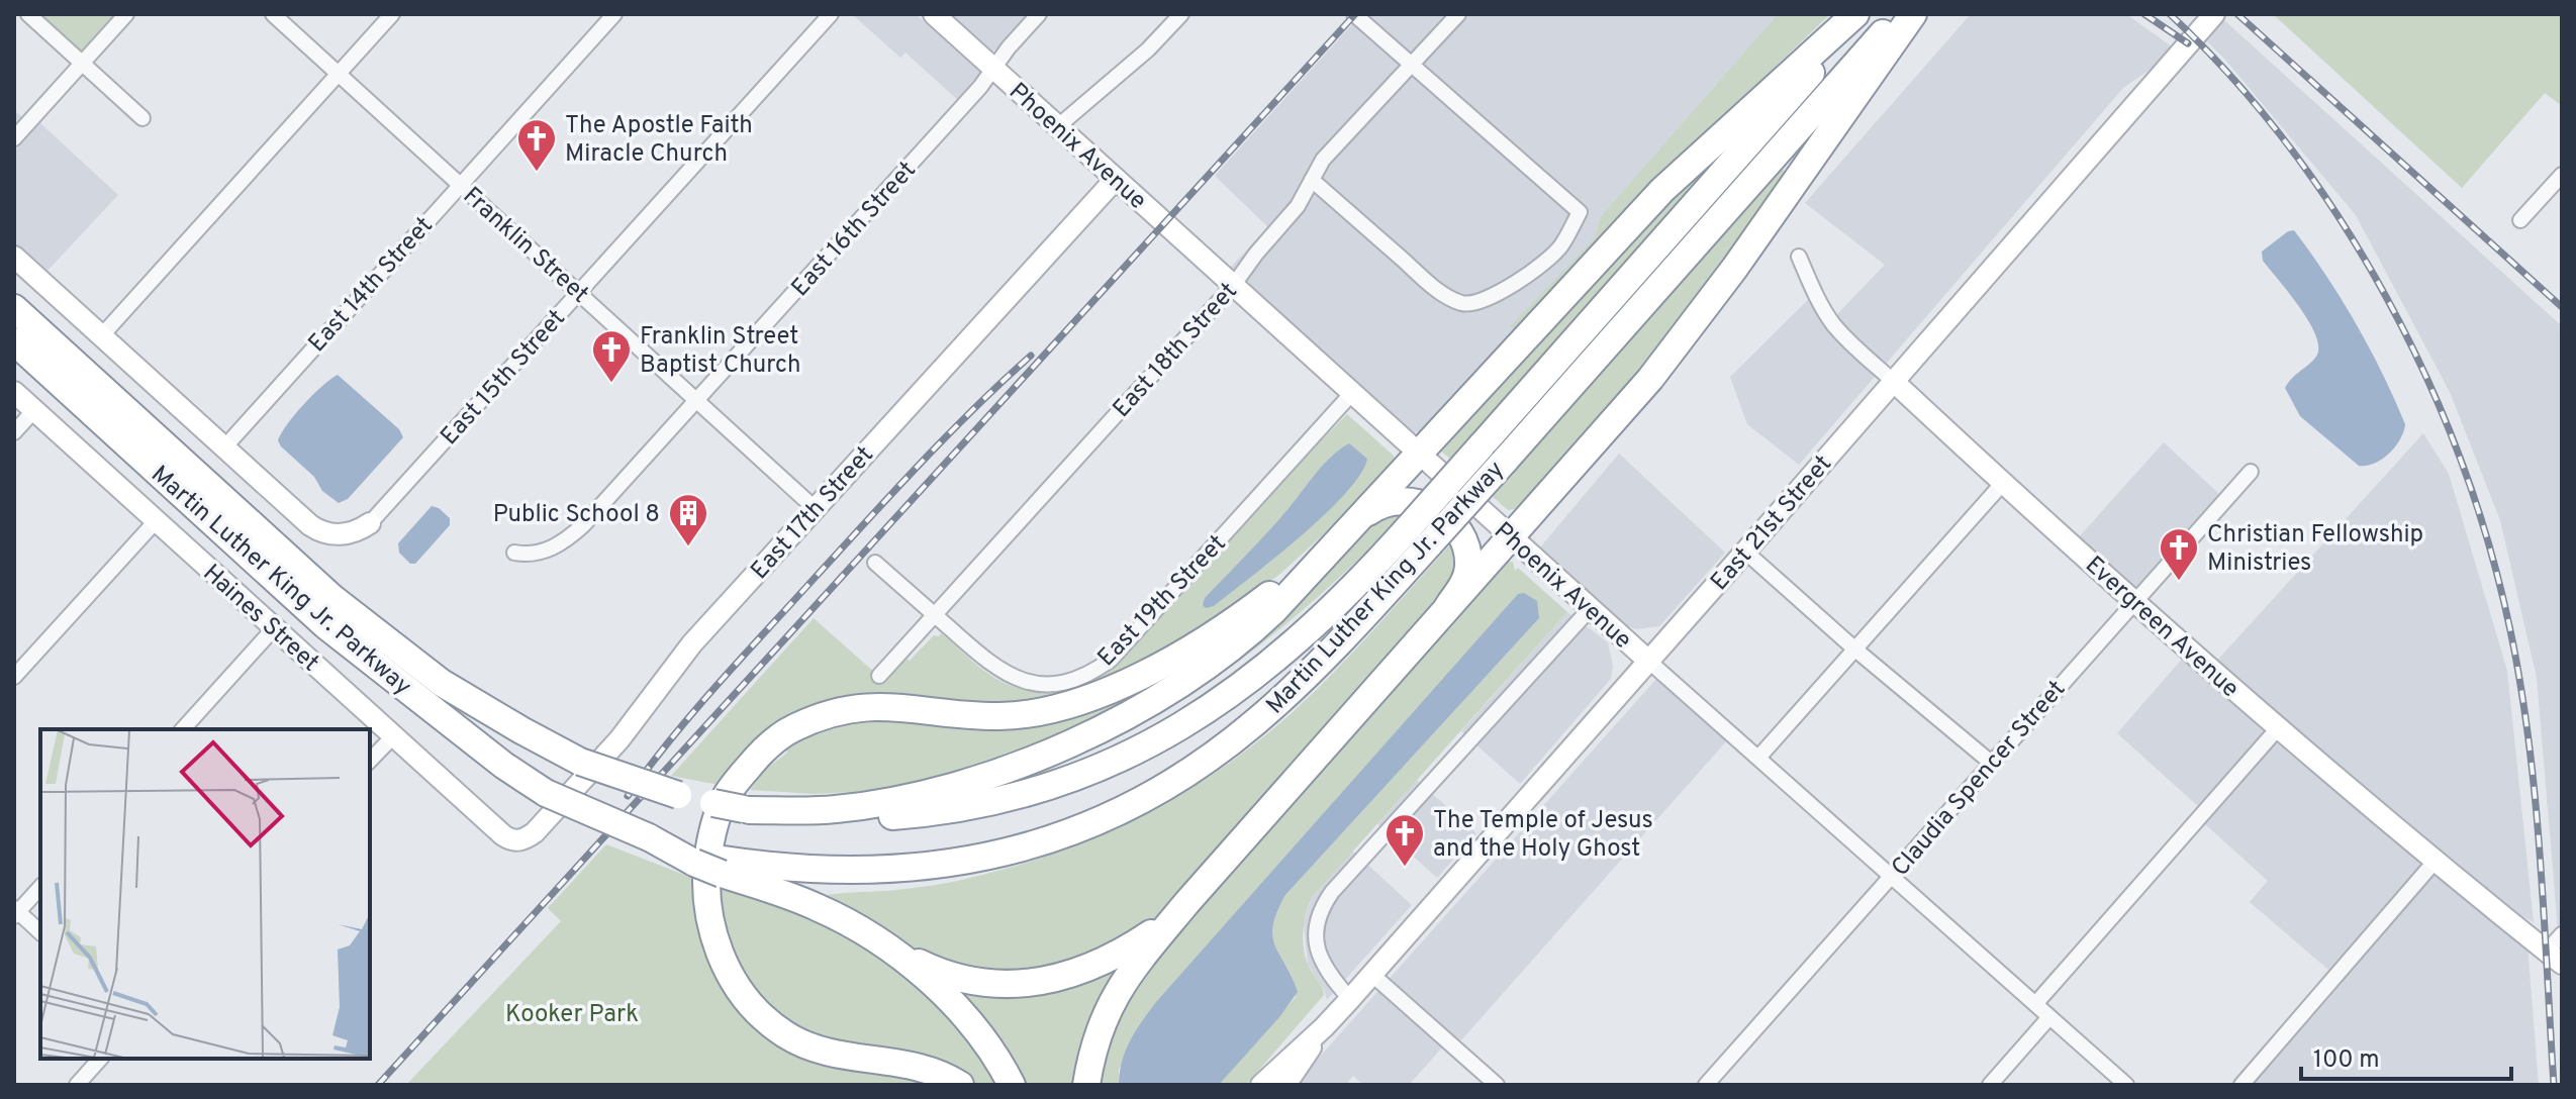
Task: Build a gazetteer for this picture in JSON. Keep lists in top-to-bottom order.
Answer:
{
  "streets": {
    "highway": ["Martin Luther King Jr. Parkway"],
    "street": [
      "Phoenix Avenue",
      "East 16th Street",
      "Franklin Street",
      "East 14th Street",
      "East 18th Street",
      "East 15th Street",
      "East 17th Street",
      "East 21st Street",
      "East 19th Street",
      "Haines Street",
      "Evergreen Avenue",
      "Claudia Spencer Street"
    ]
  },
  "crossings": [
    ["Phoenix Avenue", "East 16th Street"],
    ["Phoenix Avenue", "East 18th Street"],
    ["Phoenix Avenue", "East 17th Street"],
    ["Phoenix Avenue", "East 21st Street"],
    ["Phoenix Avenue", "East 19th Street"],
    ["Phoenix Avenue", "Claudia Spencer Street"],
    ["East 16th Street", "Franklin Street"],
    ["Franklin Street", "East 14th Street"],
    ["Franklin Street", "East 15th Street"],
    ["Franklin Street", "East 17th Street"],
    ["East 18th Street", "East 19th Street"],
    ["East 17th Street", "Haines Street"],
    ["East 21st Street", "Evergreen Avenue"],
    ["Evergreen Avenue", "Claudia Spencer Street"]
  ],
  "parks": ["Kooker Park"],
  "places": {
    "church": [
      "The Apostle Faith Miracle Church",
      "Franklin Street Baptist Church",
      "Christian Fellowship Ministries",
      "The Temple of Jesus and the Holy Ghost"
    ],
    "building": ["Public School 8"]
  },
  "scale_bar": "100 m"
}
